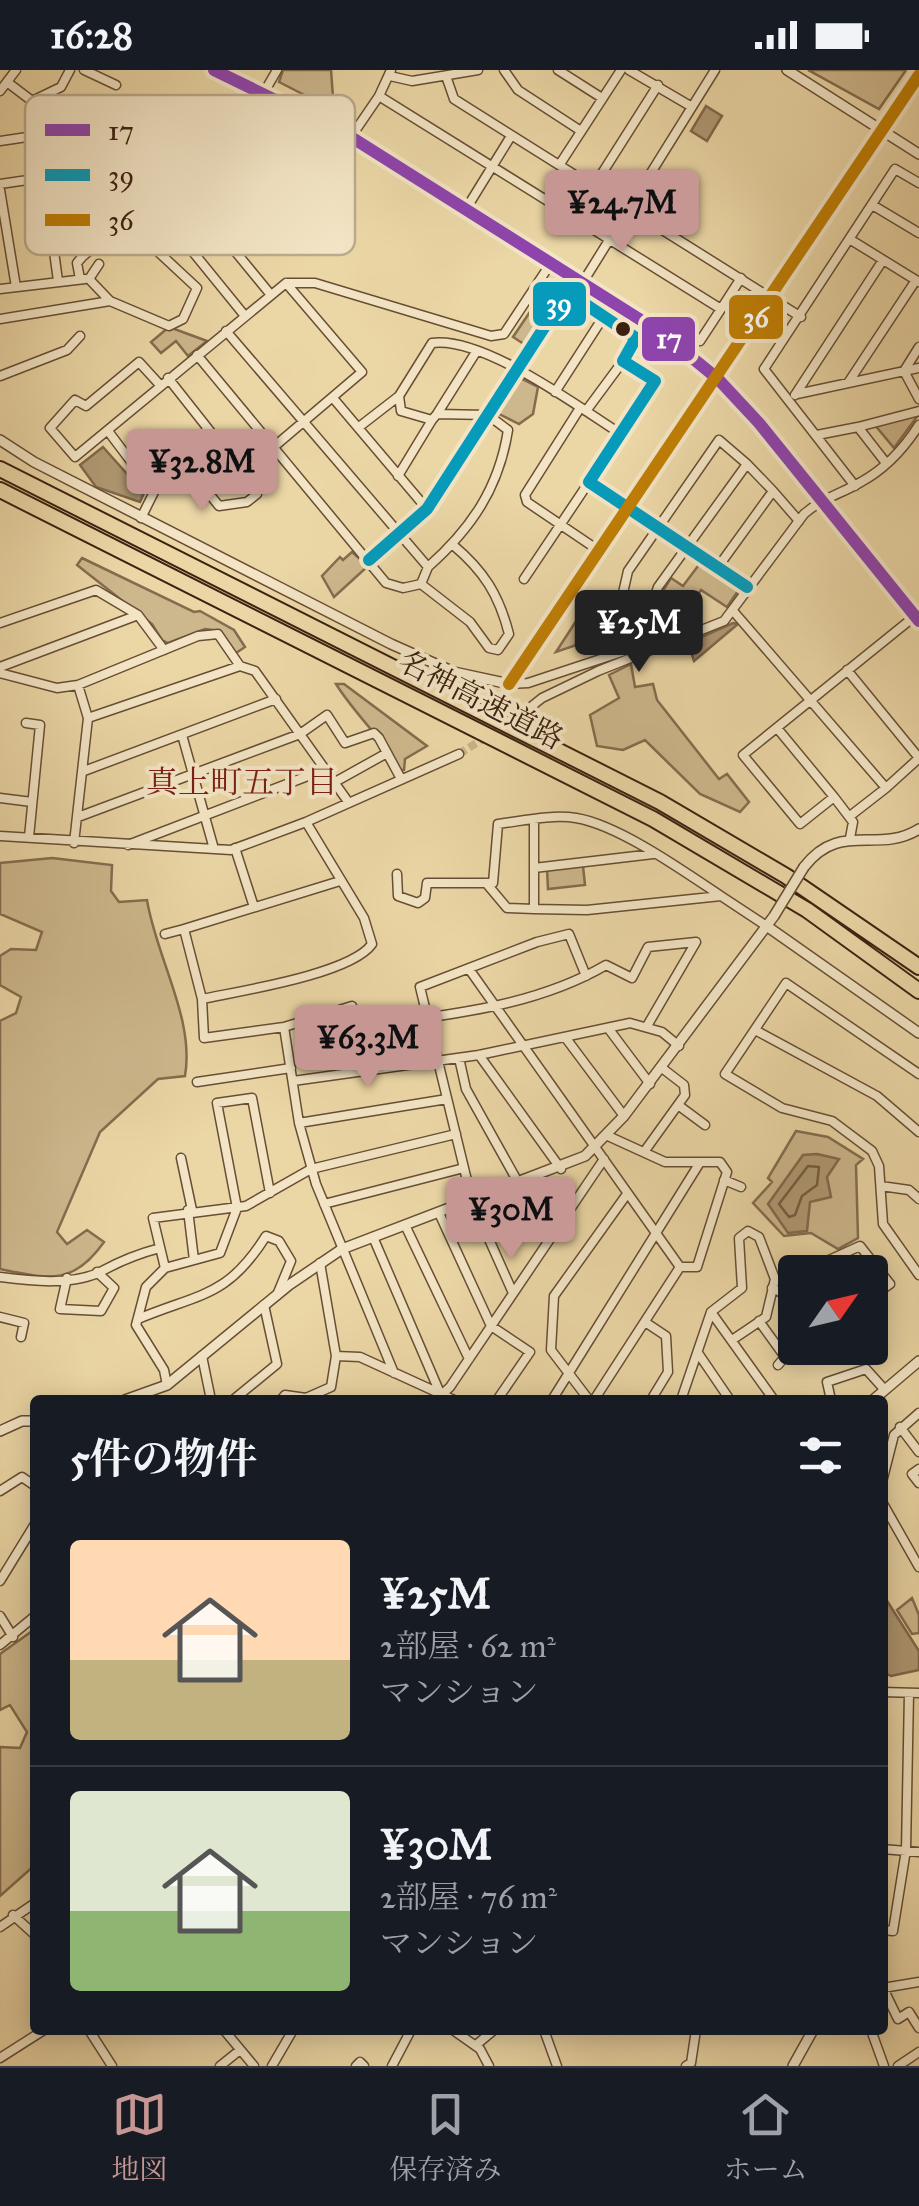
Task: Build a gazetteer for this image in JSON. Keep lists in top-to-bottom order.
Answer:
{
  "streets": {
    "highway": ["名神高速道路"]
  },
  "districts": ["真上町五丁目"],
  "lines": ["transit line 17", "transit line 36", "transit line 39"],
  "legend": ["17", "39", "36"],
  "north": "top right",
  "page": {
    "status": "16:28",
    "price": [
      "¥24.7M",
      "¥32.8M",
      "¥25M",
      "¥63.3M",
      "¥30M"
    ],
    "heading": "5件の物件",
    "list": [
      {
        "name": "¥25M",
        "note": "2部屋 · 62 m² · マンション"
      },
      {
        "name": "¥30M",
        "note": "2部屋 · 76 m² · マンション"
      }
    ],
    "tabs": ["地図", "保存済み", "ホーム"]
  }
}
